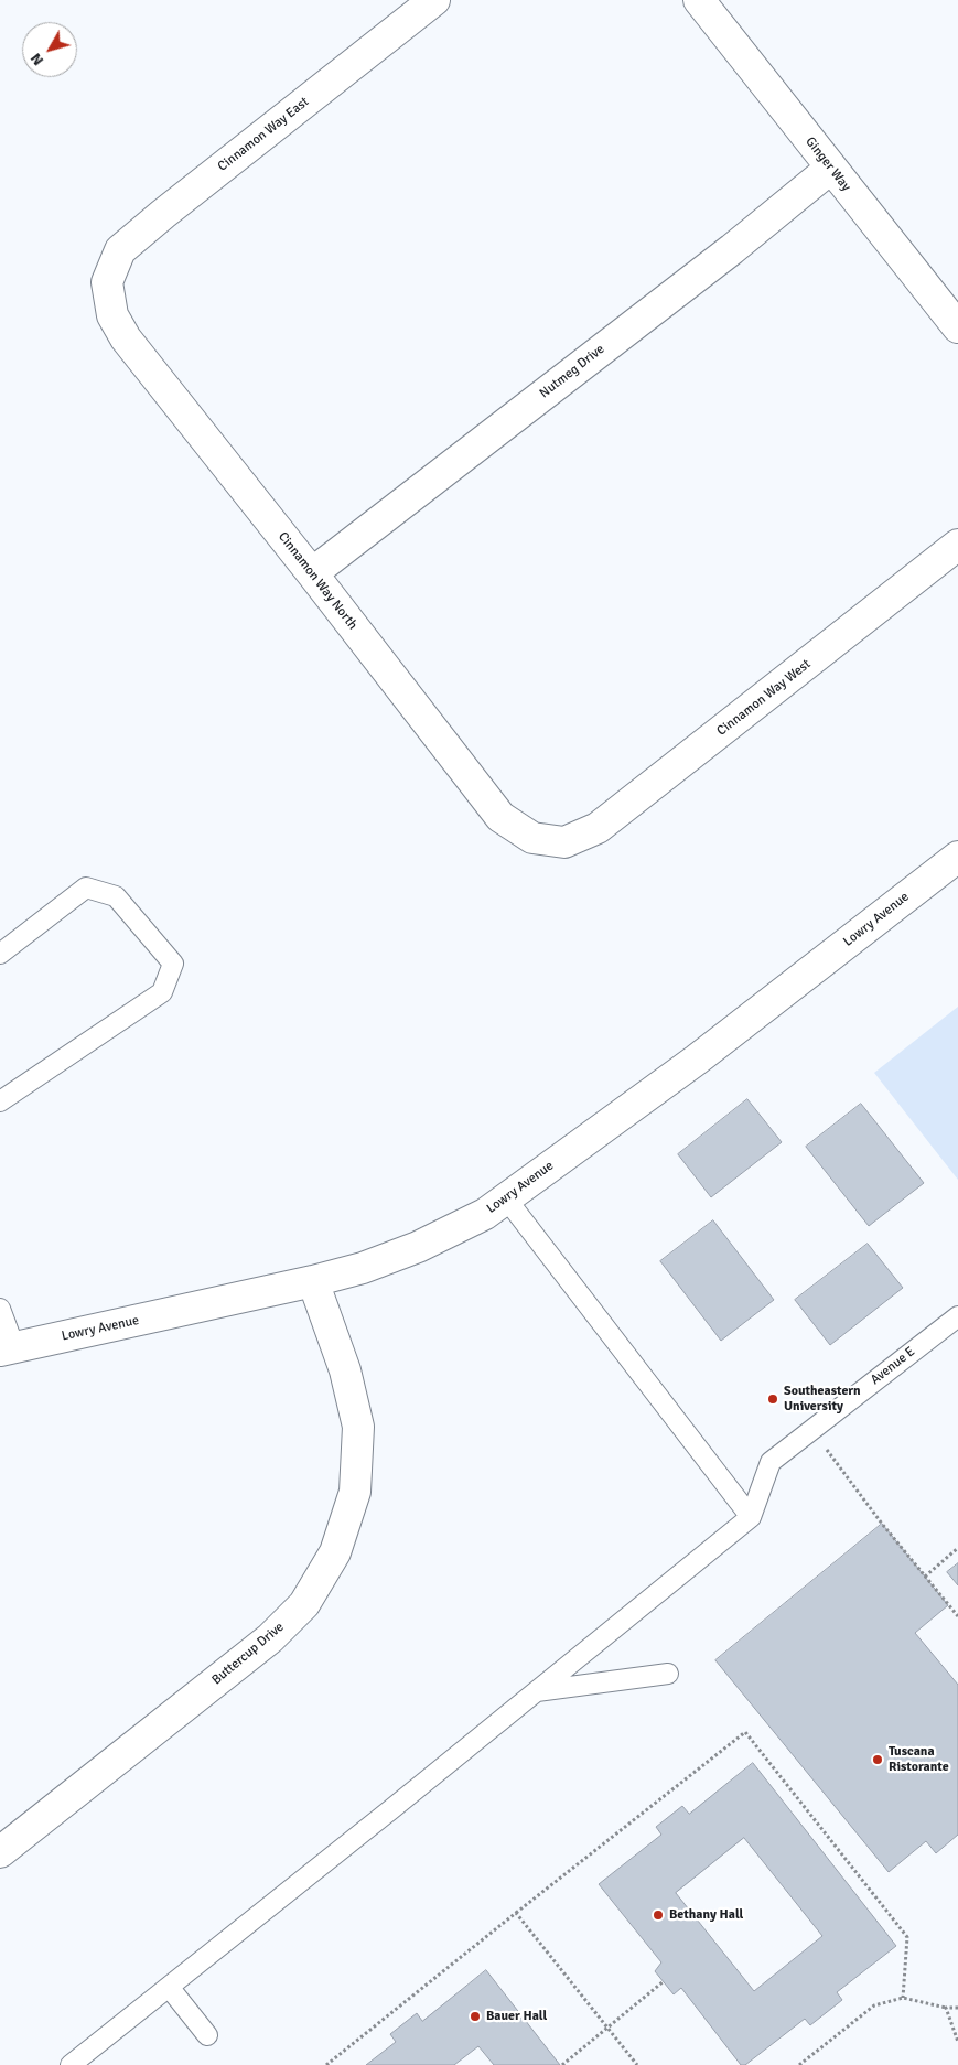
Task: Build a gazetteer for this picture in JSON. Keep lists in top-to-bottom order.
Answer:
{
  "streets": {
    "street": [
      "Cinnamon Way East",
      "Ginger Way",
      "Nutmeg Drive",
      "Cinnamon Way North",
      "Cinnamon Way West",
      "Lowry Avenue",
      "Buttercup Drive"
    ],
    "lane": ["Avenue E"]
  },
  "crossings": [
    ["Cinnamon Way East", "Cinnamon Way North"],
    ["Ginger Way", "Nutmeg Drive"],
    ["Nutmeg Drive", "Cinnamon Way North"],
    ["Cinnamon Way North", "Cinnamon Way West"],
    ["Lowry Avenue", "Buttercup Drive"]
  ],
  "places": [
    "Southeastern University",
    "Tuscana Ristorante",
    "Bethany Hall",
    "Bauer Hall"
  ],
  "north": "bottom left"
}
